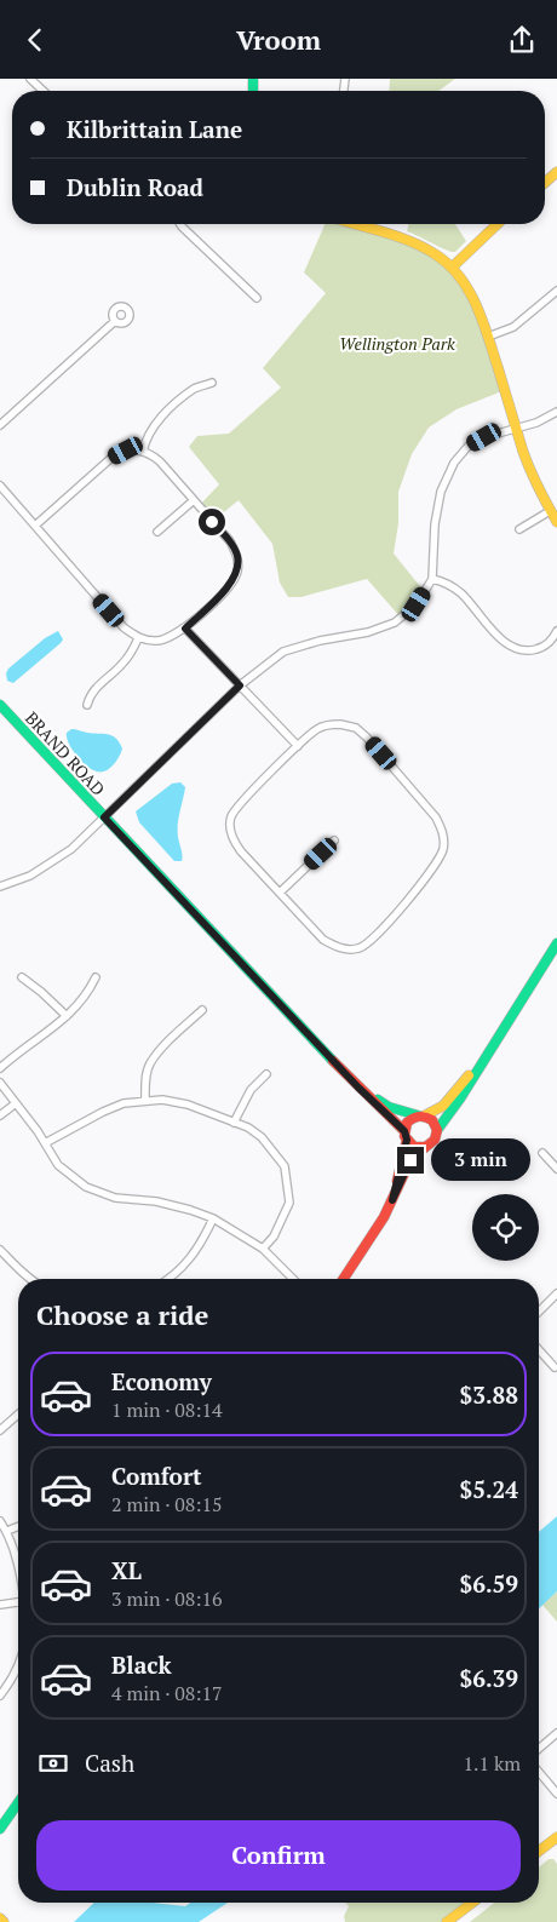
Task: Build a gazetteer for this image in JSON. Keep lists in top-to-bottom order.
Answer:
{
  "streets": {
    "main road": ["BRAND ROAD"]
  },
  "parks": ["Wellington Park"],
  "page": {
    "header": "Vroom",
    "banner": ["Kilbrittain Lane", "Dublin Road"],
    "bubble": "3 min",
    "heading": "Choose a ride",
    "list": [
      {
        "name": "Economy",
        "note": "1 min · 08:14",
        "value": "$3.88"
      },
      {
        "name": "Comfort",
        "note": "2 min · 08:15",
        "value": "$5.24"
      },
      {
        "name": "XL",
        "note": "3 min · 08:16",
        "value": "$6.59"
      },
      {
        "name": "Black",
        "note": "4 min · 08:17",
        "value": "$6.39"
      }
    ],
    "pay": ["Cash", "1.1 km"],
    "buttons": "Confirm"
  }
}
